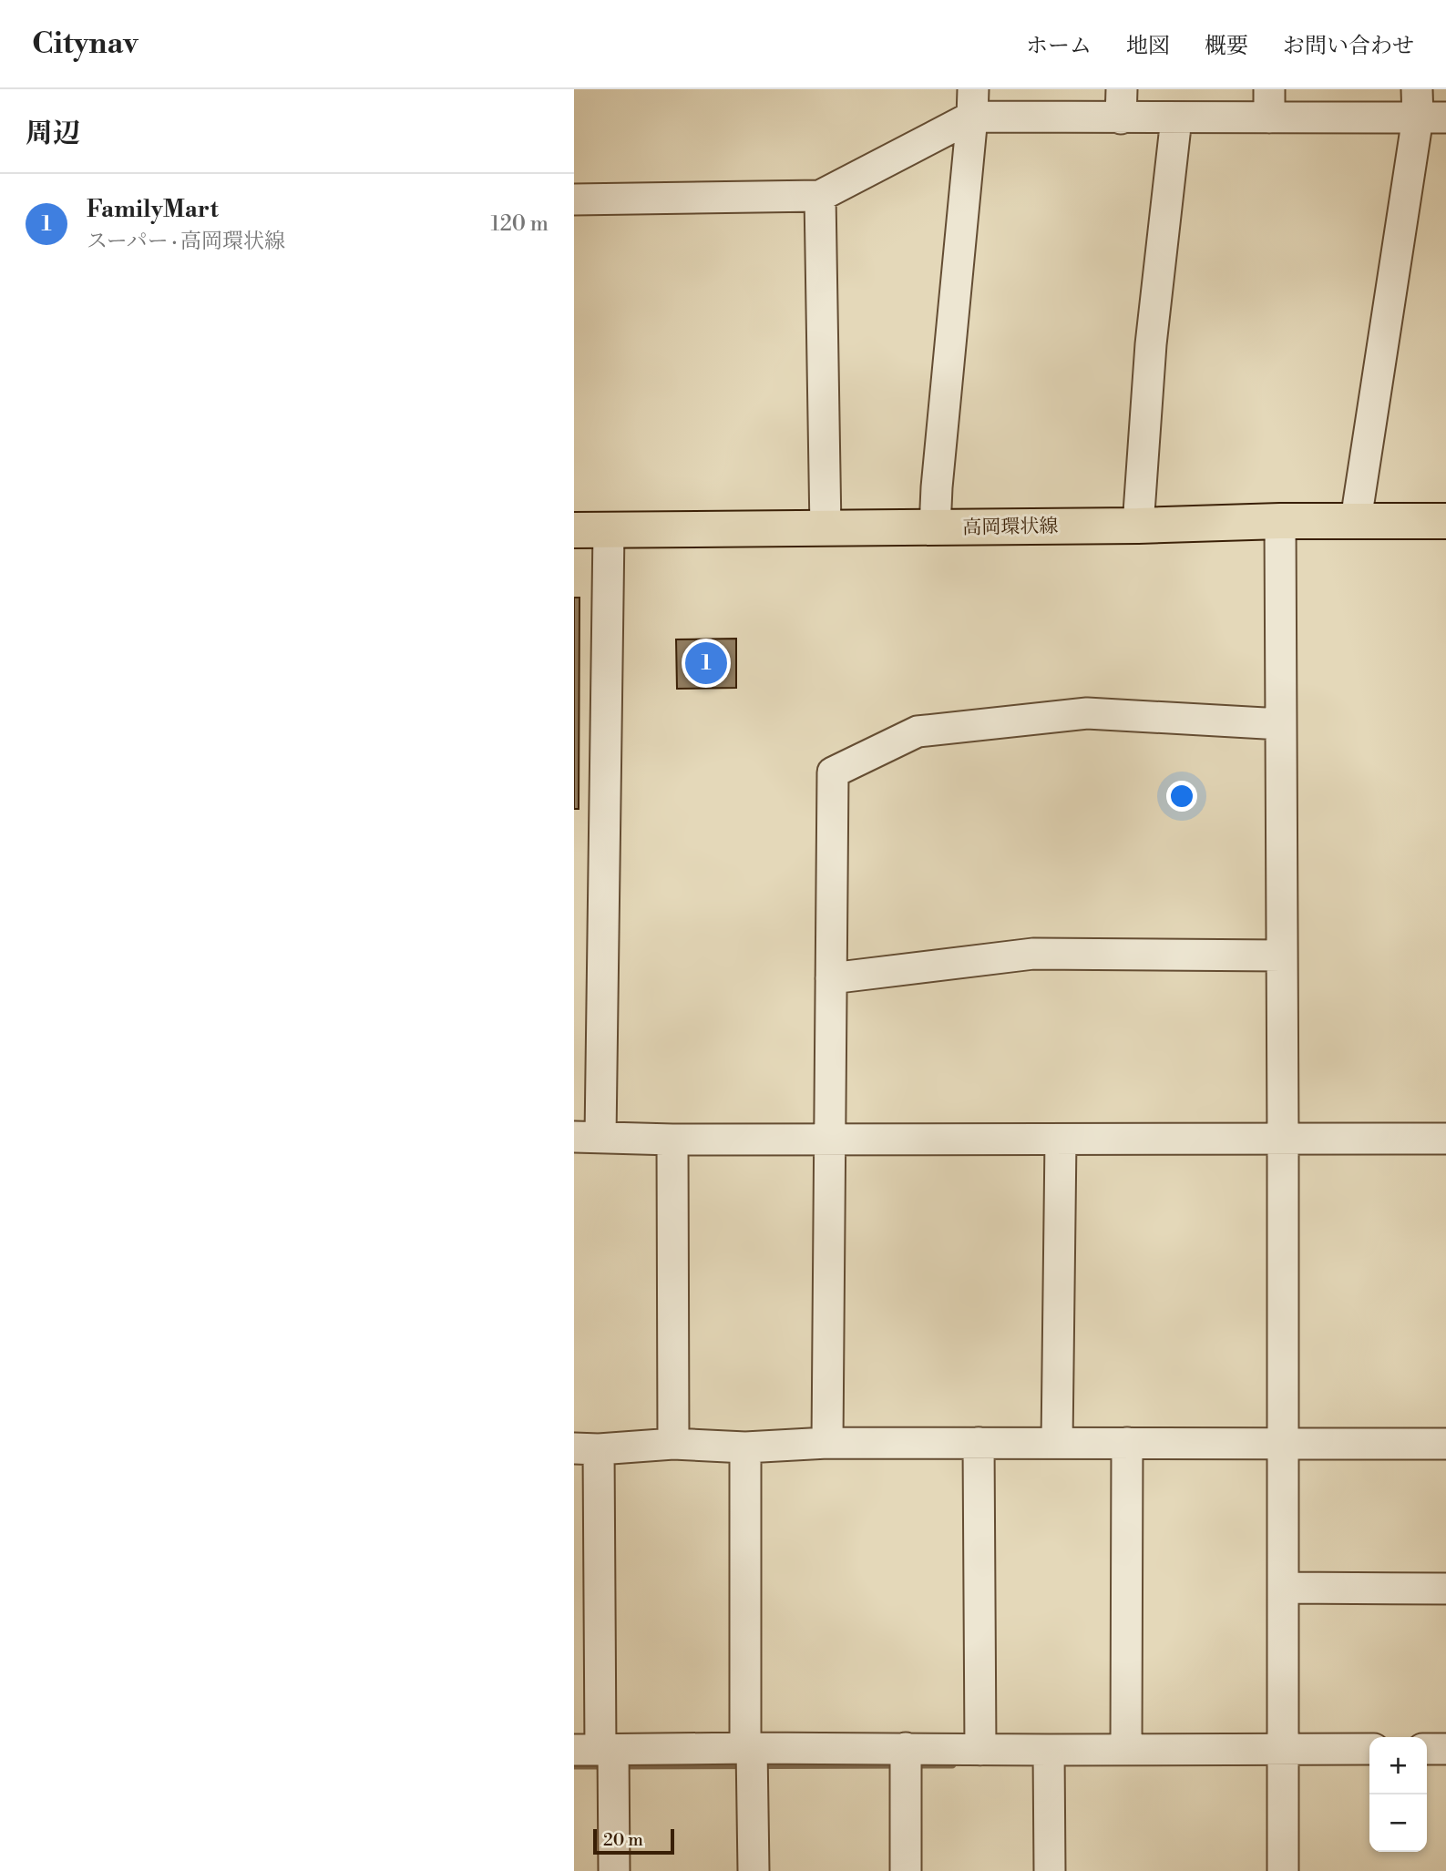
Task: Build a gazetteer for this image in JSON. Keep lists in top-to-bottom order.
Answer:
{
  "streets": {
    "main road": ["高岡環状線"]
  },
  "scale_bar": "20 m",
  "page": {
    "header": "Citynav",
    "nav": [
      "ホーム",
      "地図",
      "概要",
      "お問い合わせ"
    ],
    "heading": "周辺",
    "list": [
      {
        "mark": "1",
        "name": "FamilyMart",
        "note": "スーパー · 高岡環状線",
        "value": "120 m"
      }
    ],
    "pins": "1",
    "map_buttons": ["+", "−"],
    "scale": "20 m"
  }
}
